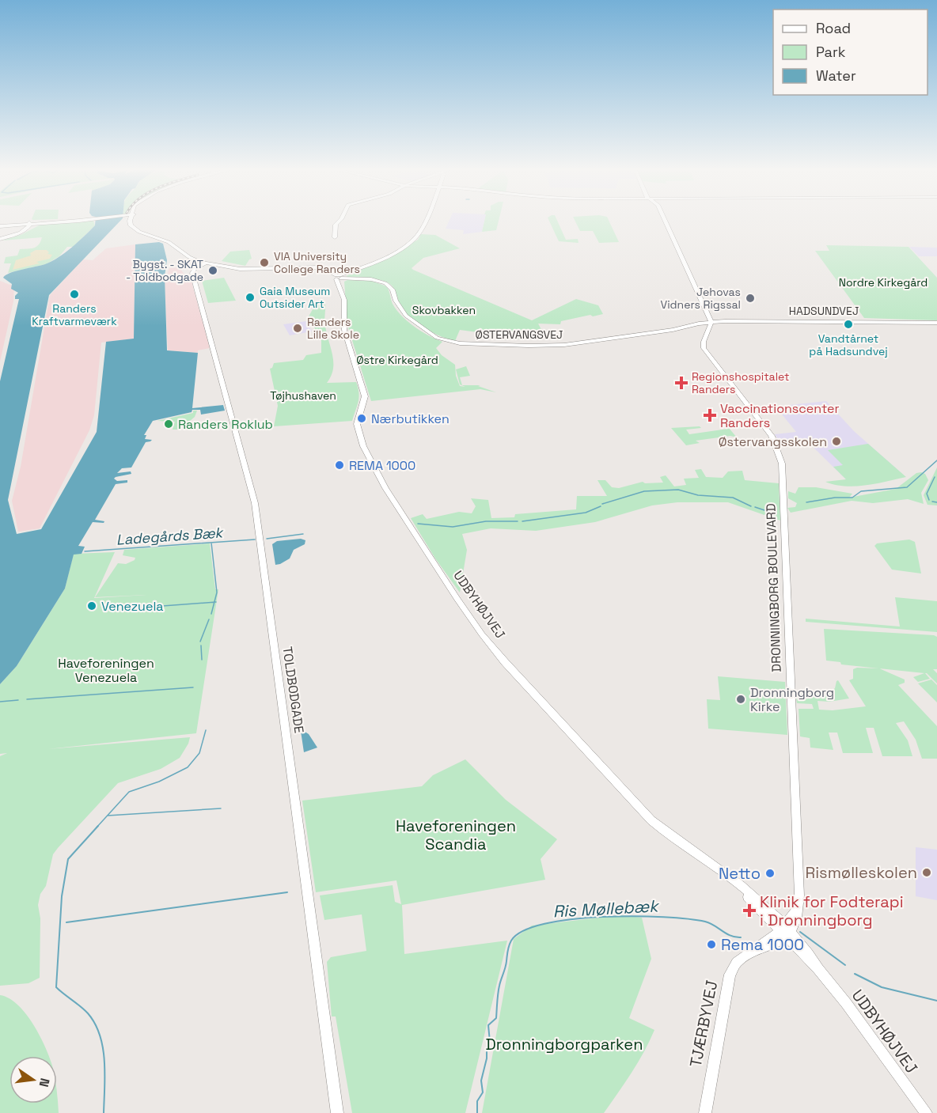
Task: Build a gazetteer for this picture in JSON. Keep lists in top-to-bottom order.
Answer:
{
  "streets": {
    "street": [
      "HADSUNDVEJ",
      "ØSTERVANGSVEJ",
      "DRONNINGBORG BOULEVARD",
      "UDBYHØJVEJ",
      "TOLDBODGADE",
      "TJÆRBYVEJ"
    ]
  },
  "crossings": [
    ["HADSUNDVEJ", "ØSTERVANGSVEJ"],
    ["HADSUNDVEJ", "DRONNINGBORG BOULEVARD"],
    ["ØSTERVANGSVEJ", "DRONNINGBORG BOULEVARD"],
    ["ØSTERVANGSVEJ", "UDBYHØJVEJ"],
    ["DRONNINGBORG BOULEVARD", "UDBYHØJVEJ"],
    ["DRONNINGBORG BOULEVARD", "TJÆRBYVEJ"],
    ["UDBYHØJVEJ", "TJÆRBYVEJ"]
  ],
  "water": ["Ladegårds Bæk", "Ris Møllebæk"],
  "parks": [
    "Nordre Kirkegård",
    "Skovbakken",
    "Østre Kirkegård",
    "Tøjhushaven",
    "Haveforeningen Venezuela",
    "Haveforeningen Scandia",
    "Dronningborgparken"
  ],
  "places": {
    "other": [
      "VIA University College Randers",
      "Bygst. - SKAT - Toldbodgade",
      "Randers Kraftvarmeværk",
      "Gaia Museum Outsider Art",
      "Jehovas Vidners Rigssal",
      "Vandtårnet på Hadsundvej",
      "Randers Lille Skole",
      "Nærbutikken",
      "Randers Roklub",
      "Østervangsskolen",
      "REMA 1000",
      "Venezuela",
      "Dronningborg Kirke",
      "Rismølleskolen",
      "Netto",
      "Rema 1000"
    ],
    "health": ["Regionshospitalet Randers", "Vaccinationscenter Randers", "Klinik for Fodterapi i Dronningborg"]
  },
  "legend": ["Road", "Park", "Water"],
  "north": "right"
}
